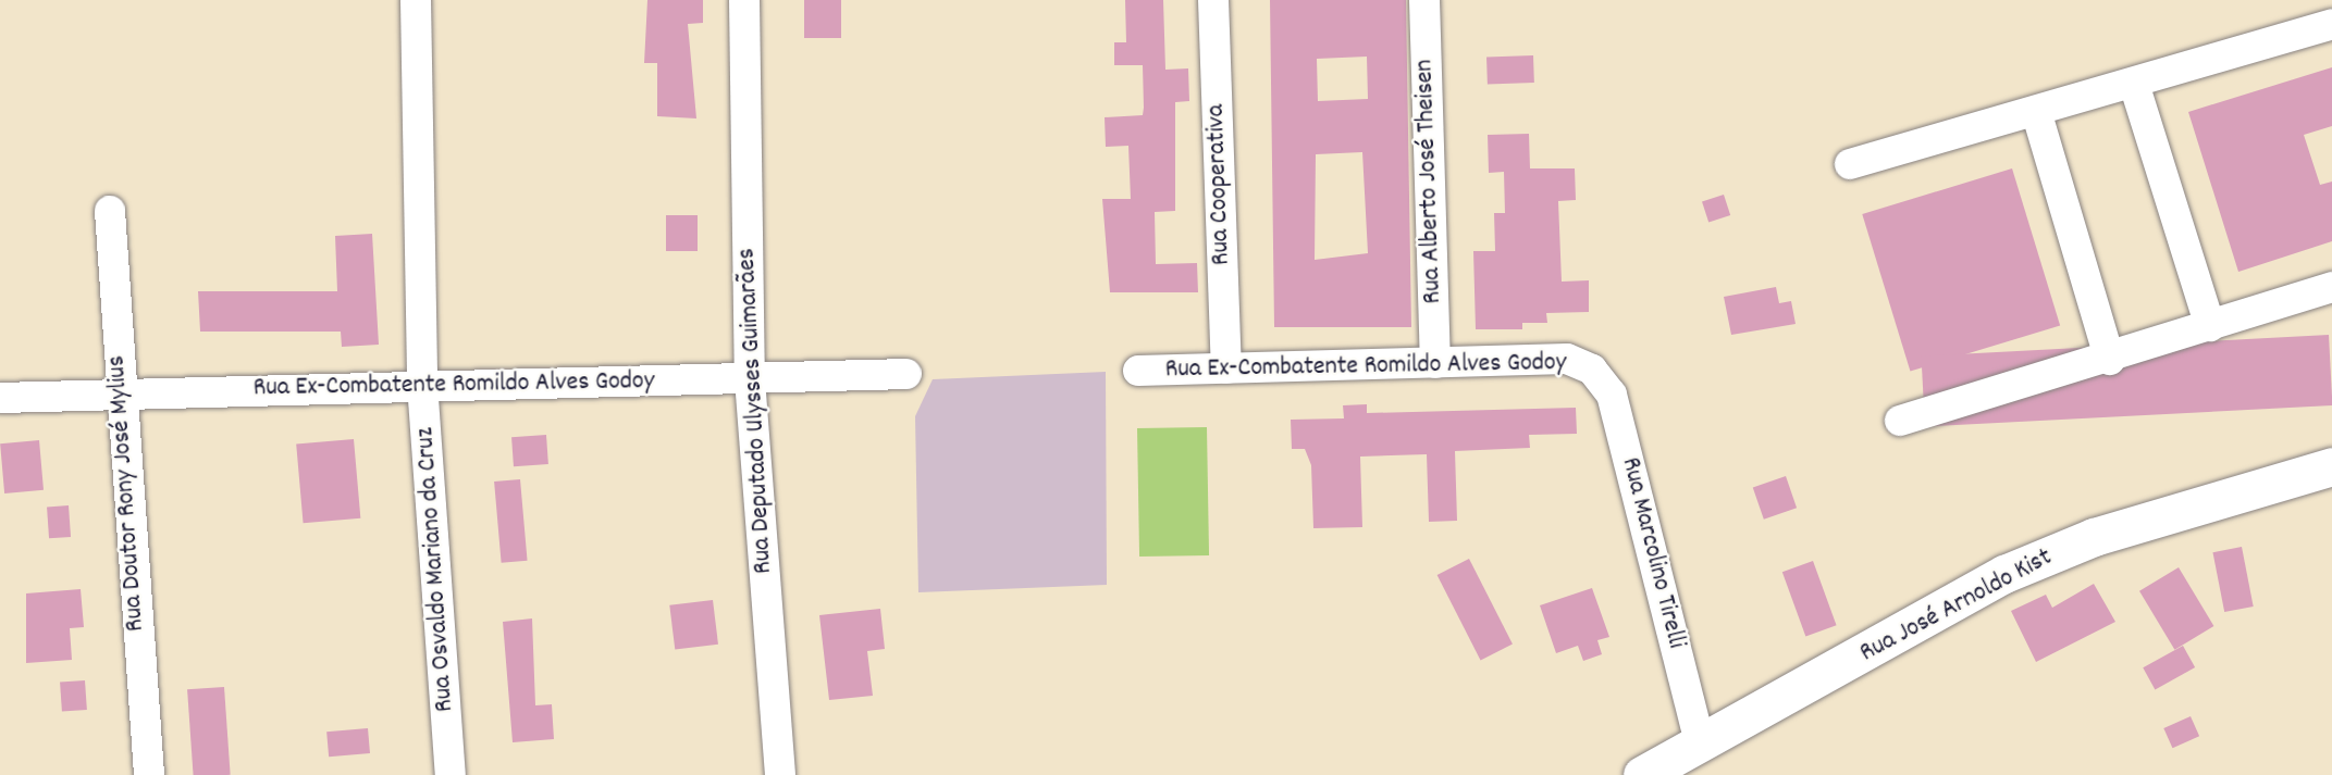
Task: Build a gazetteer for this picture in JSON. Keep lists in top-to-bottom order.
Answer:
{
  "streets": {
    "street": [
      "Rua Alberto José Theisen",
      "Rua Cooperativa",
      "Rua Ex-Combatente Romildo Alves Godoy",
      "Rua Deputado Ulysses Guimarães",
      "Rua Doutor Rony José Mylius",
      "Rua Marcolino Tirelli",
      "Rua Osvaldo Mariano da Cruz",
      "Rua José Arnoldo Kist"
    ]
  },
  "crossings": [
    ["Rua Alberto José Theisen", "Rua Ex-Combatente Romildo Alves Godoy"],
    ["Rua Cooperativa", "Rua Ex-Combatente Romildo Alves Godoy"],
    ["Rua Ex-Combatente Romildo Alves Godoy", "Rua Deputado Ulysses Guimarães"],
    ["Rua Ex-Combatente Romildo Alves Godoy", "Rua Doutor Rony José Mylius"],
    ["Rua Ex-Combatente Romildo Alves Godoy", "Rua Marcolino Tirelli"],
    ["Rua Ex-Combatente Romildo Alves Godoy", "Rua Osvaldo Mariano da Cruz"],
    ["Rua Marcolino Tirelli", "Rua José Arnoldo Kist"]
  ]
}
